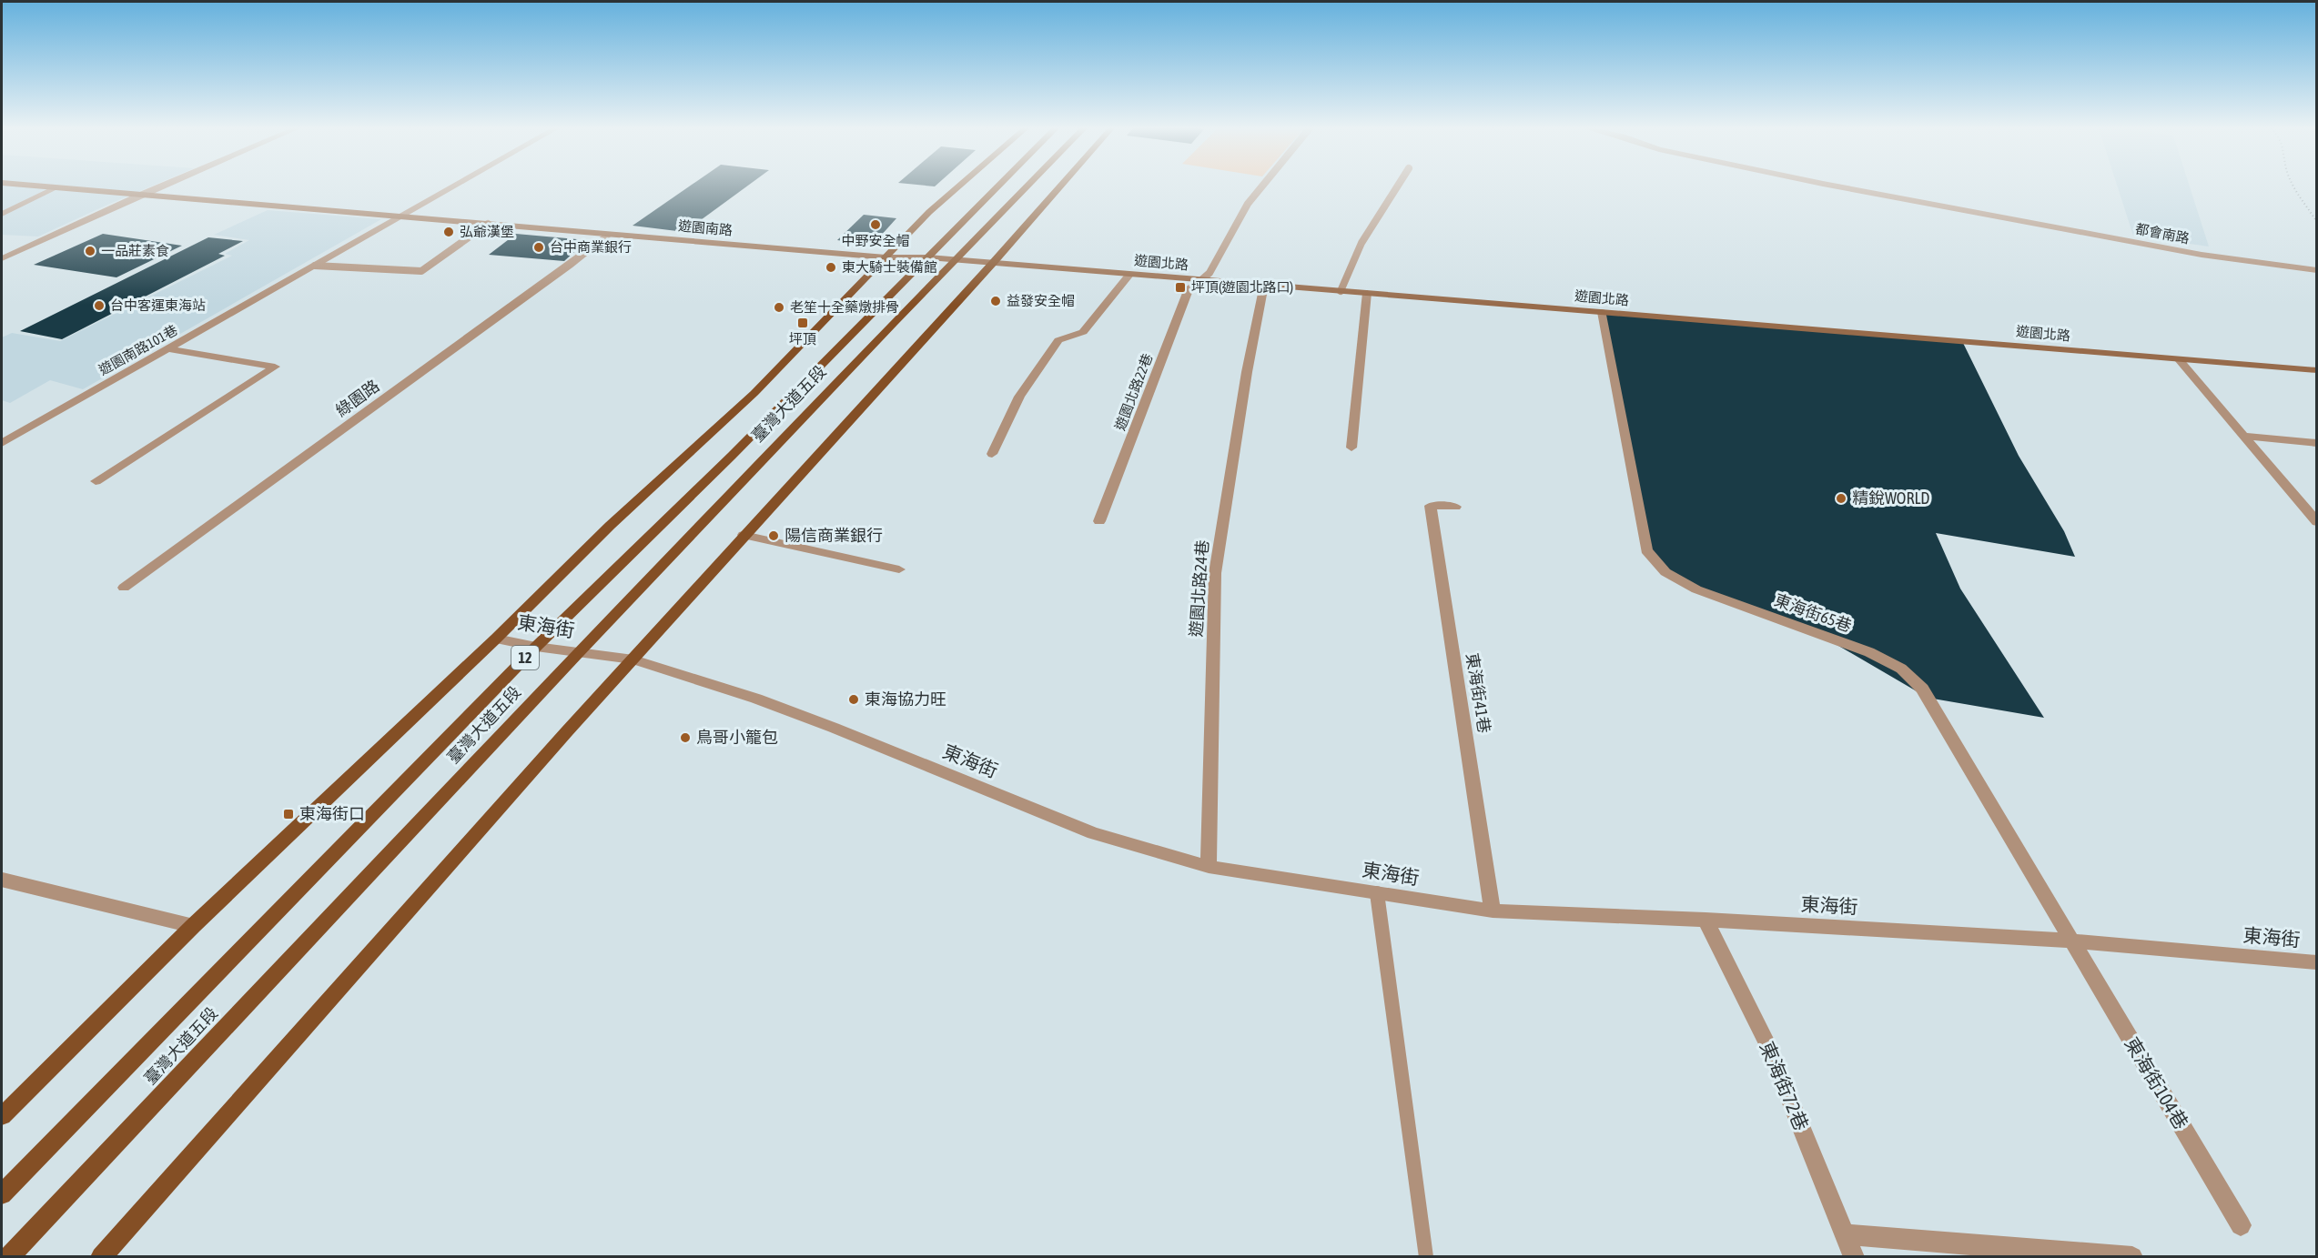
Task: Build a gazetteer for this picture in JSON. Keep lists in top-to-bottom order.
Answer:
{
  "streets": {
    "main road": ["臺灣大道五段", "12"],
    "street": [
      "遊園南路",
      "都會南路",
      "遊園北路",
      "遊園南路101巷",
      "遊園北路22巷",
      "綠園路",
      "遊園北路24巷",
      "東海街65巷",
      "東海街",
      "東海街41巷",
      "東海街104巷",
      "東海街72巷"
    ]
  },
  "crossings": [
    ["遊園南路", "遊園北路"],
    ["遊園南路", "遊園南路101巷"],
    ["遊園南路", "綠園路"],
    ["遊園南路", "臺灣大道五段"],
    ["遊園北路", "遊園北路22巷"],
    ["遊園北路", "臺灣大道五段"],
    ["遊園北路", "遊園北路24巷"],
    ["遊園北路", "東海街65巷"],
    ["臺灣大道五段", "東海街"],
    ["遊園北路24巷", "東海街"],
    ["東海街65巷", "東海街"],
    ["東海街65巷", "東海街104巷"],
    ["東海街", "東海街41巷"],
    ["東海街", "東海街104巷"],
    ["東海街", "東海街72巷"]
  ],
  "places": {
    "other": [
      "中野安全帽",
      "弘爺漢堡",
      "台中商業銀行",
      "一品莊素食",
      "東大騎士裝備館",
      "益發安全帽",
      "台中客運東海站",
      "老笙十全藥燉排骨",
      "精銳WORLD",
      "陽信商業銀行",
      "東海協力旺",
      "鳥哥小籠包"
    ],
    "transit": ["坪頂(遊園北路口)", "坪頂", "東海街口"]
  }
}
